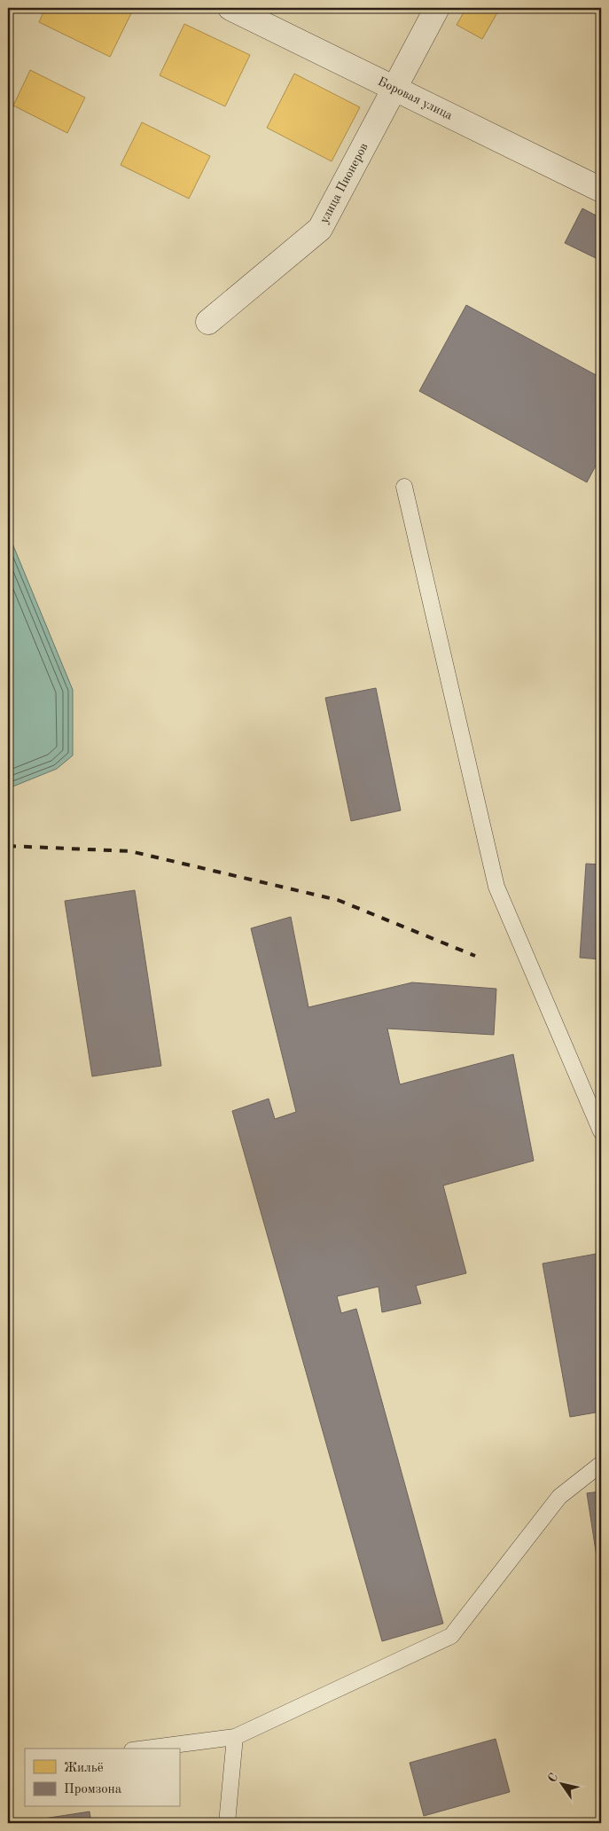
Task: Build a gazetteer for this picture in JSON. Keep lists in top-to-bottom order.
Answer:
{
  "streets": {
    "street": ["Боровая улица", "улица Пионеров"]
  },
  "crossings": [
    ["Боровая улица", "улица Пионеров"]
  ],
  "legend": ["Жильё", "Промзона"],
  "north": "top left"
}
